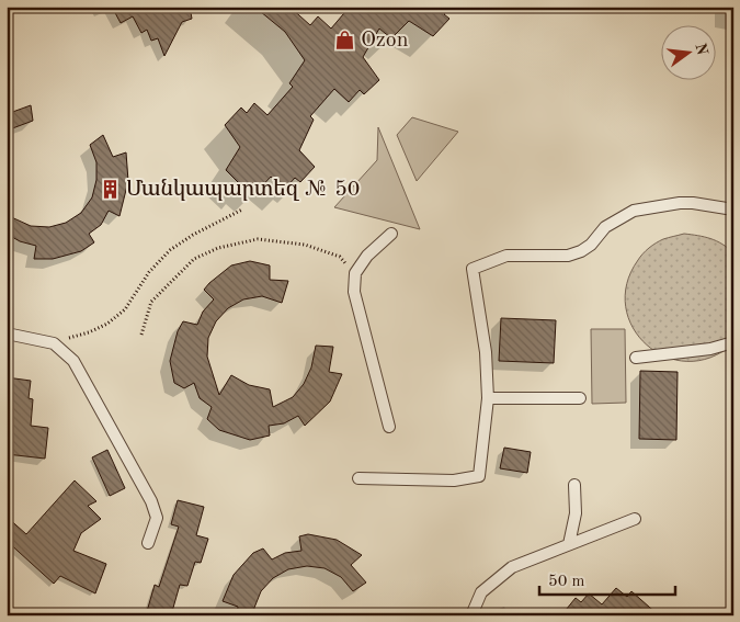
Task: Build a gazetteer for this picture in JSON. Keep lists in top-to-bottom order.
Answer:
{
  "places": {
    "shop": ["Ozon"],
    "building": ["Մանկապարտեզ № 50"]
  },
  "scale_bar": "50 m",
  "north": "right"
}
